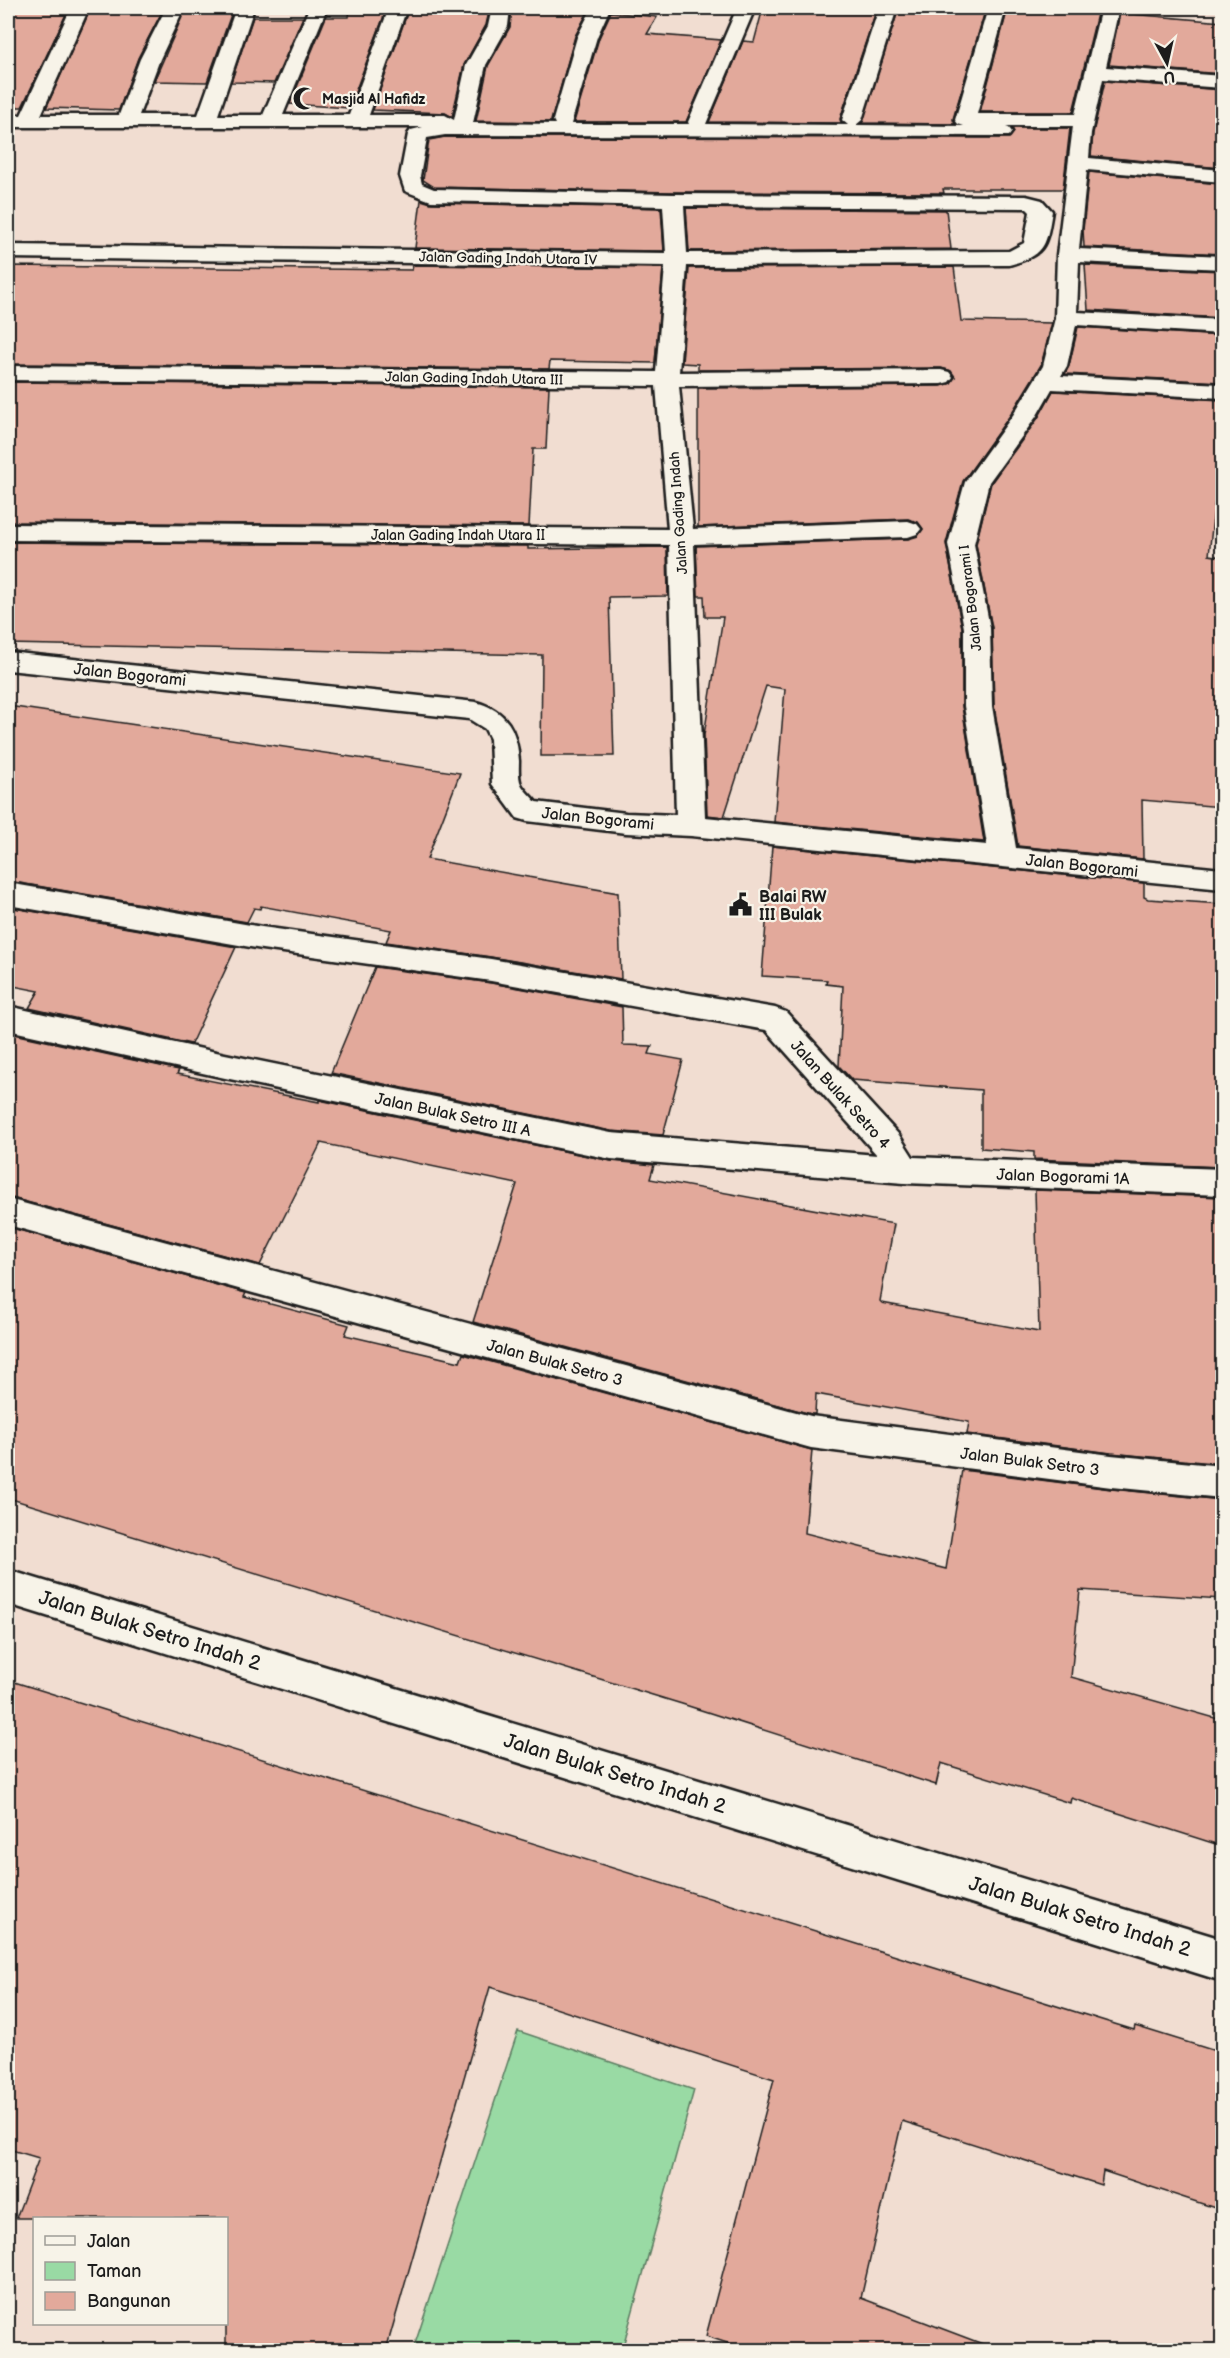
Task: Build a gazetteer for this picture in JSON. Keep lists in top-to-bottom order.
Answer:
{
  "streets": {
    "street": [
      "Jalan Gading Indah Utara IV",
      "Jalan Gading Indah Utara III",
      "Jalan Gading Indah",
      "Jalan Gading Indah Utara II",
      "Jalan Bogorami I",
      "Jalan Bogorami",
      "Jalan Bulak Setro 4",
      "Jalan Bulak Setro III A",
      "Jalan Bogorami 1A",
      "Jalan Bulak Setro 3",
      "Jalan Bulak Setro Indah 2"
    ]
  },
  "crossings": [
    ["Jalan Gading Indah Utara IV", "Jalan Gading Indah"],
    ["Jalan Gading Indah Utara III", "Jalan Gading Indah"],
    ["Jalan Gading Indah", "Jalan Gading Indah Utara II"],
    ["Jalan Gading Indah", "Jalan Bogorami"],
    ["Jalan Bogorami I", "Jalan Bogorami"],
    ["Jalan Bulak Setro 4", "Jalan Bulak Setro III A"],
    ["Jalan Bulak Setro 4", "Jalan Bogorami 1A"],
    ["Jalan Bulak Setro III A", "Jalan Bogorami 1A"]
  ],
  "places": {
    "mosque": ["Masjid Al Hafidz"],
    "public building": ["Balai RW III Bulak"]
  },
  "legend": ["Jalan", "Taman", "Bangunan"],
  "north": "bottom"
}
